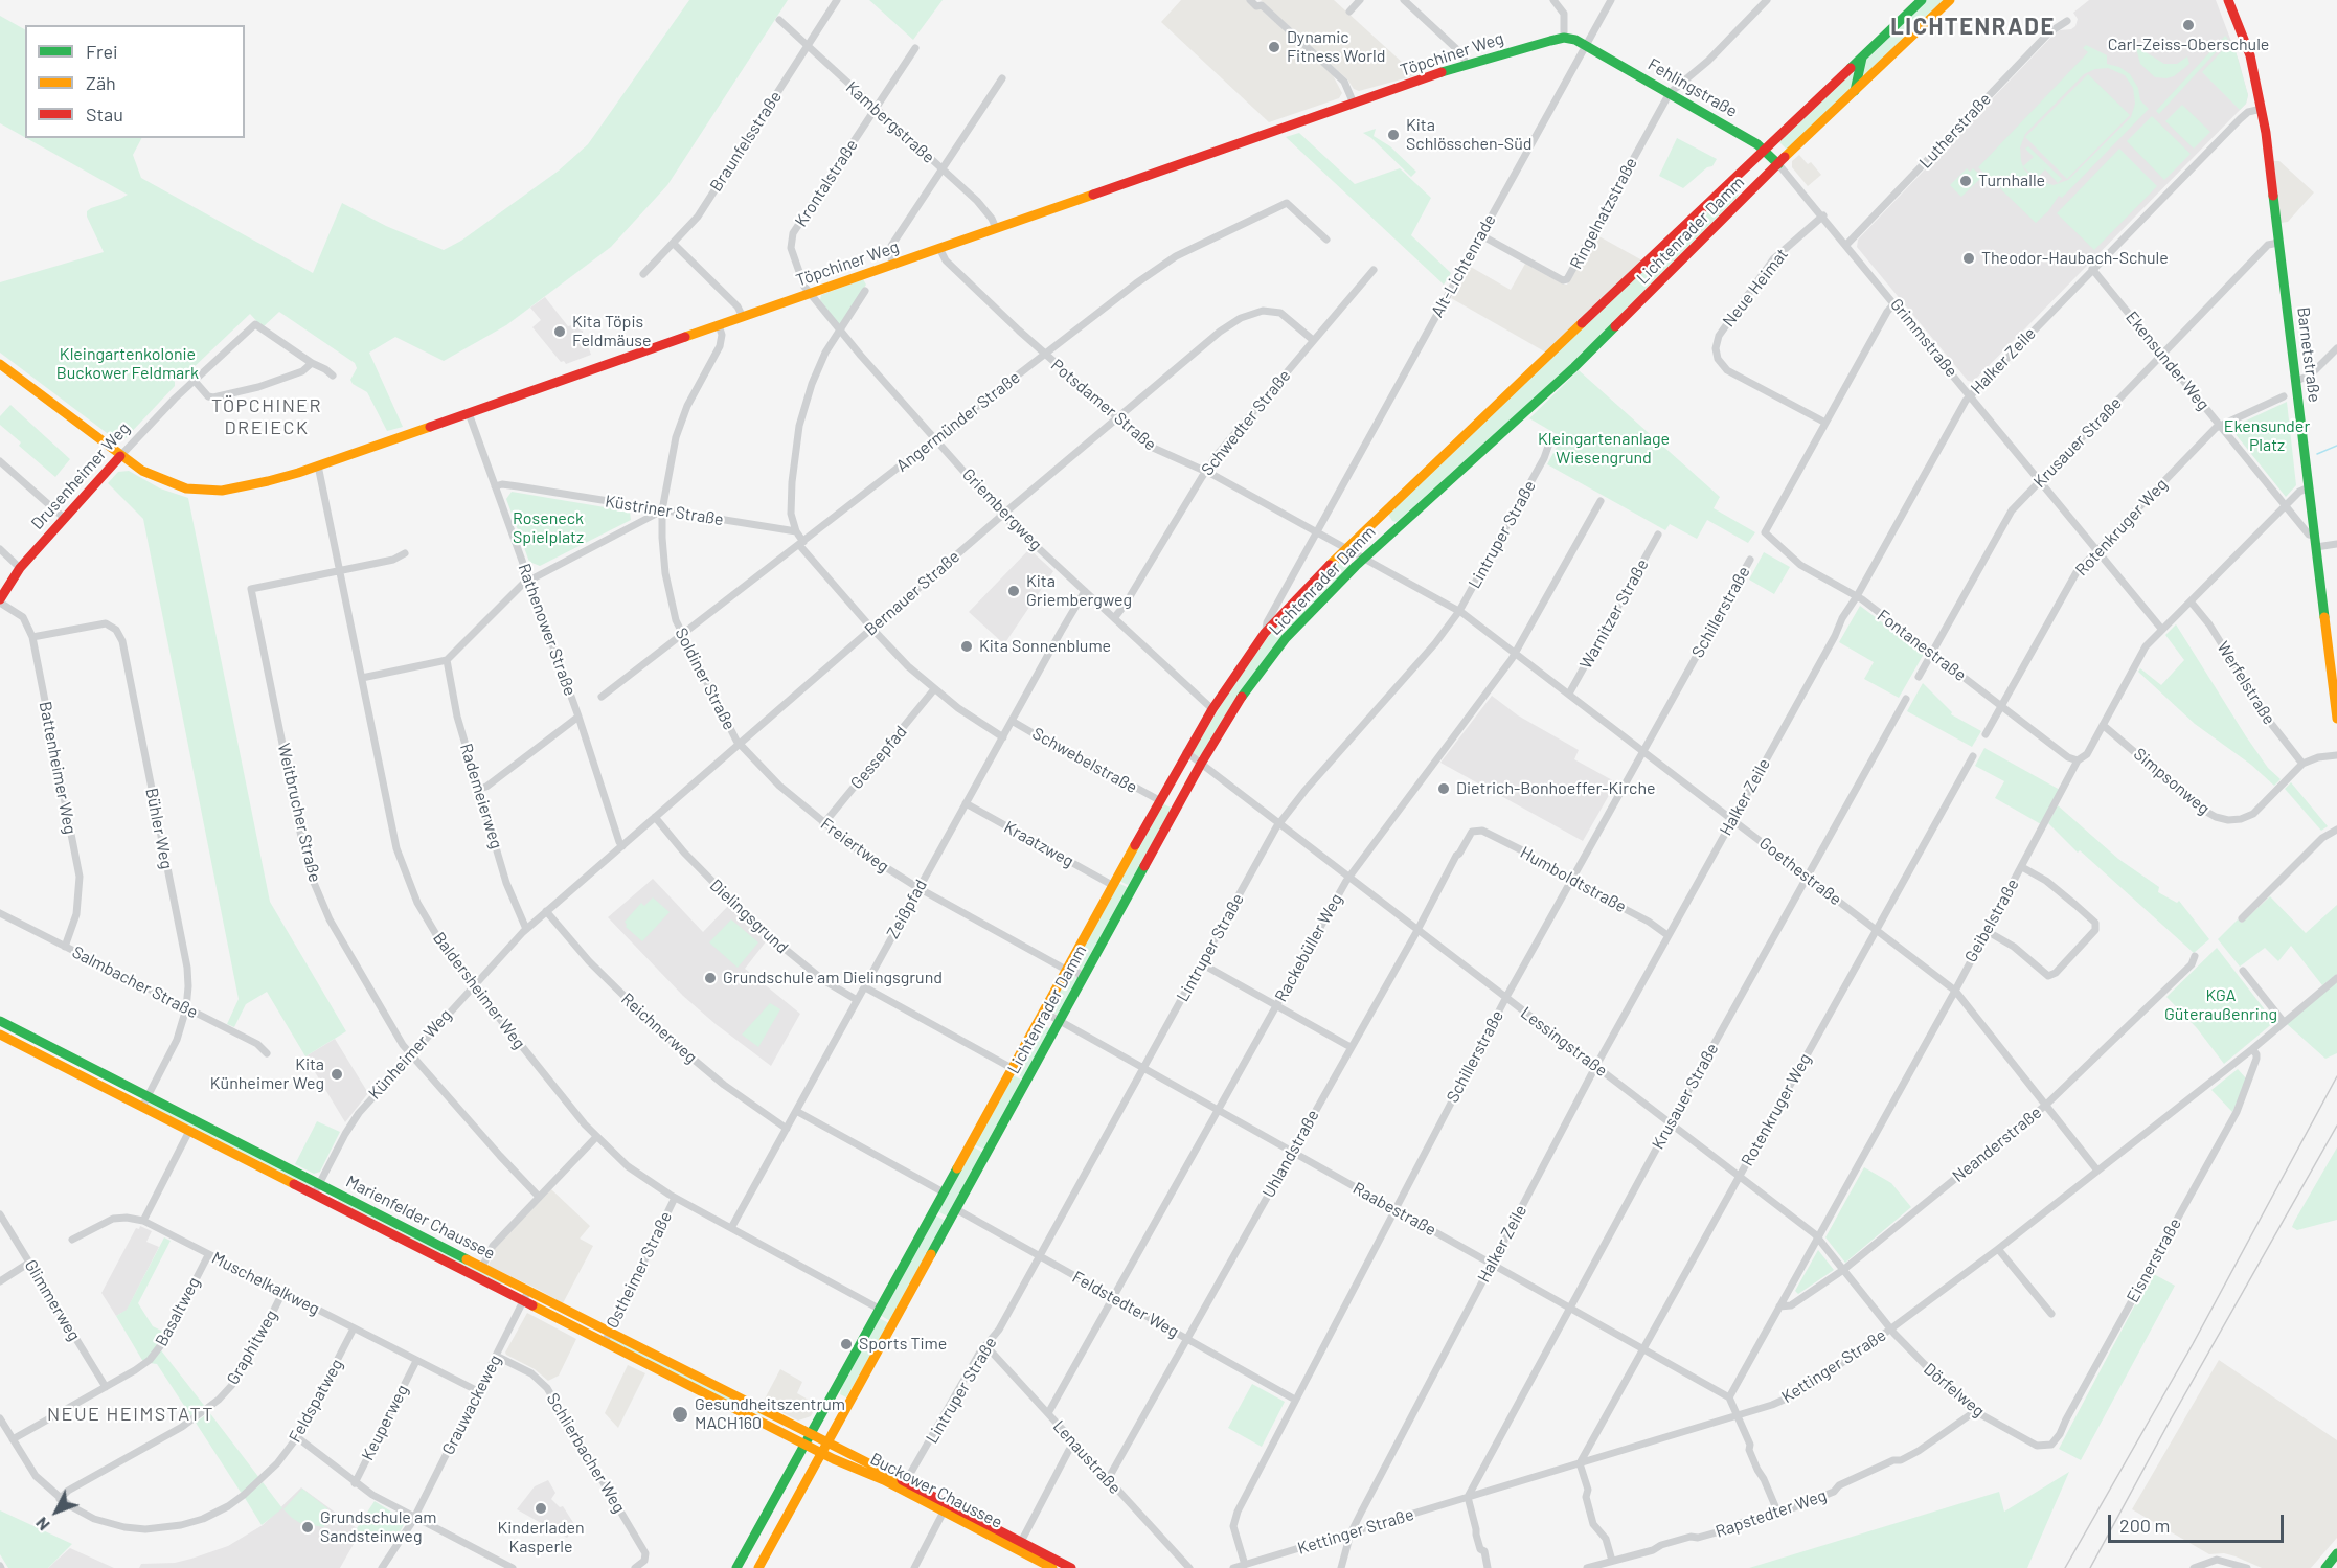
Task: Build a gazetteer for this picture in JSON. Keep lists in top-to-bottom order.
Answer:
{
  "streets": {
    "main road": [
      "Töpchiner Weg",
      "Fehlingstraße",
      "Lichtenrader Damm",
      "Barnetstraße",
      "Drusenheimer Weg",
      "Marienfelder Chaussee",
      "Buckower Chaussee"
    ],
    "street": [
      "Kambergstraße",
      "Lutherstraße",
      "Braunfelsstraße",
      "Krontalstraße",
      "Ringelnatzstraße",
      "Alt-Lichtenrade",
      "Neue Heimat",
      "Grimmstraße",
      "Halker Zeile",
      "Ekensunder Weg",
      "Potsdamer Straße",
      "Angermünder Straße",
      "Schwedter Straße",
      "Krusauer Straße",
      "Griembergweg",
      "Küstriner Straße",
      "Rotenkruger Weg",
      "Lintruper Straße",
      "Bernauer Straße",
      "Schillerstraße",
      "Warnitzer Straße",
      "Rathenower Straße",
      "Fontanestraße",
      "Soldiner Straße",
      "Werfelstraße",
      "Gessepfad",
      "Schwebelstraße",
      "Battenheimer Weg",
      "Simpsonweg",
      "Rademeierweg",
      "Weitbrucher Straße",
      "Bühler Weg",
      "Kraatzweg",
      "Freiertweg",
      "Goethestraße",
      "Humboldtstraße",
      "Zeißpfad",
      "Dielingsgrund",
      "Geibelstraße",
      "Rackebüller Weg",
      "Salmbacher Straße",
      "Baldersheimer Weg",
      "Reichnerweg",
      "Lessingstraße",
      "Künheimer Weg",
      "Neanderstraße",
      "Uhlandstraße",
      "Raabestraße",
      "Eisnerstraße",
      "Ostheimer Straße",
      "Muschelkalkweg",
      "Glimmerweg",
      "Feldstedter Weg",
      "Basaltweg",
      "Graphitweg",
      "Kettinger Straße",
      "Dörfelweg",
      "Feldspatweg",
      "Grauwackeweg",
      "Keuperweg",
      "Schlierbacher Weg",
      "Lenaustraße",
      "Rapstedter Weg"
    ]
  },
  "crossings": [
    ["Töpchiner Weg", "Kambergstraße"],
    ["Töpchiner Weg", "Krontalstraße"],
    ["Töpchiner Weg", "Potsdamer Straße"],
    ["Töpchiner Weg", "Drusenheimer Weg"],
    ["Töpchiner Weg", "Griembergweg"],
    ["Töpchiner Weg", "Rathenower Straße"],
    ["Töpchiner Weg", "Soldiner Straße"],
    ["Töpchiner Weg", "Baldersheimer Weg"],
    ["Fehlingstraße", "Ringelnatzstraße"],
    ["Fehlingstraße", "Lichtenrader Damm"],
    ["Fehlingstraße", "Alt-Lichtenrade"],
    ["Fehlingstraße", "Grimmstraße"],
    ["Kambergstraße", "Braunfelsstraße"],
    ["Kambergstraße", "Krontalstraße"],
    ["Lutherstraße", "Grimmstraße"],
    ["Krontalstraße", "Griembergweg"],
    ["Ringelnatzstraße", "Alt-Lichtenrade"],
    ["Lichtenrader Damm", "Alt-Lichtenrade"],
    ["Lichtenrader Damm", "Grimmstraße"],
    ["Lichtenrader Damm", "Potsdamer Straße"],
    ["Lichtenrader Damm", "Griembergweg"],
    ["Lichtenrader Damm", "Schwebelstraße"],
    ["Lichtenrader Damm", "Kraatzweg"],
    ["Lichtenrader Damm", "Freiertweg"],
    ["Lichtenrader Damm", "Goethestraße"],
    ["Lichtenrader Damm", "Baldersheimer Weg"],
    ["Lichtenrader Damm", "Lessingstraße"],
    ["Lichtenrader Damm", "Raabestraße"],
    ["Lichtenrader Damm", "Marienfelder Chaussee"],
    ["Lichtenrader Damm", "Feldstedter Weg"],
    ["Lichtenrader Damm", "Buckower Chaussee"],
    ["Alt-Lichtenrade", "Potsdamer Straße"],
    ["Neue Heimat", "Grimmstraße"],
    ["Neue Heimat", "Fontanestraße"],
    ["Grimmstraße", "Halker Zeile"],
    ["Grimmstraße", "Krusauer Straße"],
    ["Grimmstraße", "Rotenkruger Weg"],
    ["Grimmstraße", "Geibelstraße"],
    ["Barnetstraße", "Halker Zeile"],
    ["Barnetstraße", "Ekensunder Weg"],
    ["Barnetstraße", "Krusauer Straße"],
    ["Barnetstraße", "Geibelstraße"],
    ["Halker Zeile", "Ekensunder Weg"],
    ["Halker Zeile", "Fontanestraße"],
    ["Halker Zeile", "Goethestraße"],
    ["Halker Zeile", "Humboldtstraße"],
    ["Halker Zeile", "Lessingstraße"],
    ["Halker Zeile", "Raabestraße"],
    ["Halker Zeile", "Kettinger Straße"],
    ["Ekensunder Weg", "Krusauer Straße"],
    ["Ekensunder Weg", "Rotenkruger Weg"],
    ["Ekensunder Weg", "Geibelstraße"],
    ["Potsdamer Straße", "Angermünder Straße"],
    ["Potsdamer Straße", "Schwedter Straße"],
    ["Potsdamer Straße", "Bernauer Straße"],
    ["Potsdamer Straße", "Goethestraße"],
    ["Angermünder Straße", "Griembergweg"],
    ["Angermünder Straße", "Soldiner Straße"],
    ["Angermünder Straße", "Schwebelstraße"],
    ["Schwedter Straße", "Griembergweg"],
    ["Schwedter Straße", "Bernauer Straße"],
    ["Krusauer Straße", "Fontanestraße"],
    ["Krusauer Straße", "Goethestraße"],
    ["Krusauer Straße", "Lessingstraße"],
    ["Krusauer Straße", "Raabestraße"],
    ["Krusauer Straße", "Kettinger Straße"],
    ["Drusenheimer Weg", "Battenheimer Weg"],
    ["Griembergweg", "Bernauer Straße"],
    ["Griembergweg", "Zeißpfad"],
    ["Küstriner Straße", "Rathenower Straße"],
    ["Küstriner Straße", "Soldiner Straße"],
    ["Küstriner Straße", "Schwebelstraße"],
    ["Rotenkruger Weg", "Fontanestraße"],
    ["Rotenkruger Weg", "Goethestraße"],
    ["Rotenkruger Weg", "Lessingstraße"],
    ["Rotenkruger Weg", "Raabestraße"],
    ["Rotenkruger Weg", "Kettinger Straße"],
    ["Lintruper Straße", "Goethestraße"],
    ["Lintruper Straße", "Lessingstraße"],
    ["Lintruper Straße", "Raabestraße"],
    ["Lintruper Straße", "Feldstedter Weg"],
    ["Lintruper Straße", "Lenaustraße"],
    ["Lintruper Straße", "Buckower Chaussee"],
    ["Bernauer Straße", "Rathenower Straße"],
    ["Bernauer Straße", "Soldiner Straße"],
    ["Bernauer Straße", "Schwebelstraße"],
    ["Bernauer Straße", "Rademeierweg"],
    ["Bernauer Straße", "Freiertweg"],
    ["Bernauer Straße", "Dielingsgrund"],
    ["Bernauer Straße", "Reichnerweg"],
    ["Bernauer Straße", "Künheimer Weg"],
    ["Schillerstraße", "Goethestraße"],
    ["Schillerstraße", "Humboldtstraße"],
    ["Schillerstraße", "Lessingstraße"],
    ["Schillerstraße", "Raabestraße"],
    ["Schillerstraße", "Feldstedter Weg"],
    ["Schillerstraße", "Kettinger Straße"],
    ["Warnitzer Straße", "Goethestraße"],
    ["Fontanestraße", "Geibelstraße"],
    ["Soldiner Straße", "Freiertweg"],
    ["Werfelstraße", "Simpsonweg"],
    ["Werfelstraße", "Geibelstraße"],
    ["Gessepfad", "Schwebelstraße"],
    ["Gessepfad", "Freiertweg"],
    ["Schwebelstraße", "Zeißpfad"],
    ["Battenheimer Weg", "Bühler Weg"],
    ["Battenheimer Weg", "Salmbacher Straße"],
    ["Simpsonweg", "Geibelstraße"],
    ["Rademeierweg", "Künheimer Weg"],
    ["Weitbrucher Straße", "Baldersheimer Weg"],
    ["Weitbrucher Straße", "Künheimer Weg"],
    ["Bühler Weg", "Salmbacher Straße"],
    ["Bühler Weg", "Marienfelder Chaussee"],
    ["Kraatzweg", "Zeißpfad"],
    ["Freiertweg", "Zeißpfad"],
    ["Goethestraße", "Geibelstraße"],
    ["Goethestraße", "Rackebüller Weg"],
    ["Goethestraße", "Neanderstraße"],
    ["Goethestraße", "Kettinger Straße"],
    ["Humboldtstraße", "Uhlandstraße"],
    ["Zeißpfad", "Dielingsgrund"],
    ["Zeißpfad", "Baldersheimer Weg"],
    ["Zeißpfad", "Reichnerweg"],
    ["Geibelstraße", "Lessingstraße"],
    ["Geibelstraße", "Neanderstraße"],
    ["Geibelstraße", "Raabestraße"],
    ["Rackebüller Weg", "Lessingstraße"],
    ["Rackebüller Weg", "Raabestraße"],
    ["Rackebüller Weg", "Feldstedter Weg"],
    ["Rackebüller Weg", "Lenaustraße"],
    ["Baldersheimer Weg", "Künheimer Weg"],
    ["Baldersheimer Weg", "Ostheimer Straße"],
    ["Lessingstraße", "Neanderstraße"],
    ["Lessingstraße", "Uhlandstraße"],
    ["Lessingstraße", "Kettinger Straße"],
    ["Lessingstraße", "Dörfelweg"],
    ["Künheimer Weg", "Marienfelder Chaussee"],
    ["Uhlandstraße", "Raabestraße"],
    ["Uhlandstraße", "Feldstedter Weg"],
    ["Uhlandstraße", "Lenaustraße"],
    ["Marienfelder Chaussee", "Ostheimer Straße"],
    ["Marienfelder Chaussee", "Grauwackeweg"],
    ["Marienfelder Chaussee", "Buckower Chaussee"],
    ["Eisnerstraße", "Kettinger Straße"],
    ["Eisnerstraße", "Dörfelweg"],
    ["Muschelkalkweg", "Basaltweg"],
    ["Muschelkalkweg", "Graphitweg"],
    ["Muschelkalkweg", "Feldspatweg"],
    ["Muschelkalkweg", "Grauwackeweg"],
    ["Muschelkalkweg", "Keuperweg"],
    ["Glimmerweg", "Basaltweg"],
    ["Basaltweg", "Feldspatweg"],
    ["Graphitweg", "Feldspatweg"],
    ["Kettinger Straße", "Dörfelweg"],
    ["Dörfelweg", "Rapstedter Weg"],
    ["Grauwackeweg", "Schlierbacher Weg"]
  ],
  "districts": ["LICHTENRADE", "TÖPCHINER DREIECK", "NEUE HEIMSTATT"],
  "parks": [
    "Kleingartenkolonie Buckower Feldmark",
    "Ekensunder Platz",
    "Kleingartenanlage Wiesengrund",
    "Roseneck Spielplatz",
    "KGA Güteraußenring"
  ],
  "places": [
    "Carl-Zeiss-Oberschule",
    "Dynamic Fitness World",
    "Kita Schlösschen-Süd",
    "Turnhalle",
    "Theodor-Haubach-Schule",
    "Kita Töpis Feldmäuse",
    "Kita Griembergweg",
    "Kita Sonnenblume",
    "Dietrich-Bonhoeffer-Kirche",
    "Grundschule am Dielingsgrund",
    "Kita Künheimer Weg",
    "Sports Time",
    "Gesundheitszentrum MACH160",
    "Kinderladen Kasperle",
    "Grundschule am Sandsteinweg"
  ],
  "legend": ["Frei", "Zäh", "Stau"],
  "scale_bar": "200 m",
  "north": "bottom left"
}
